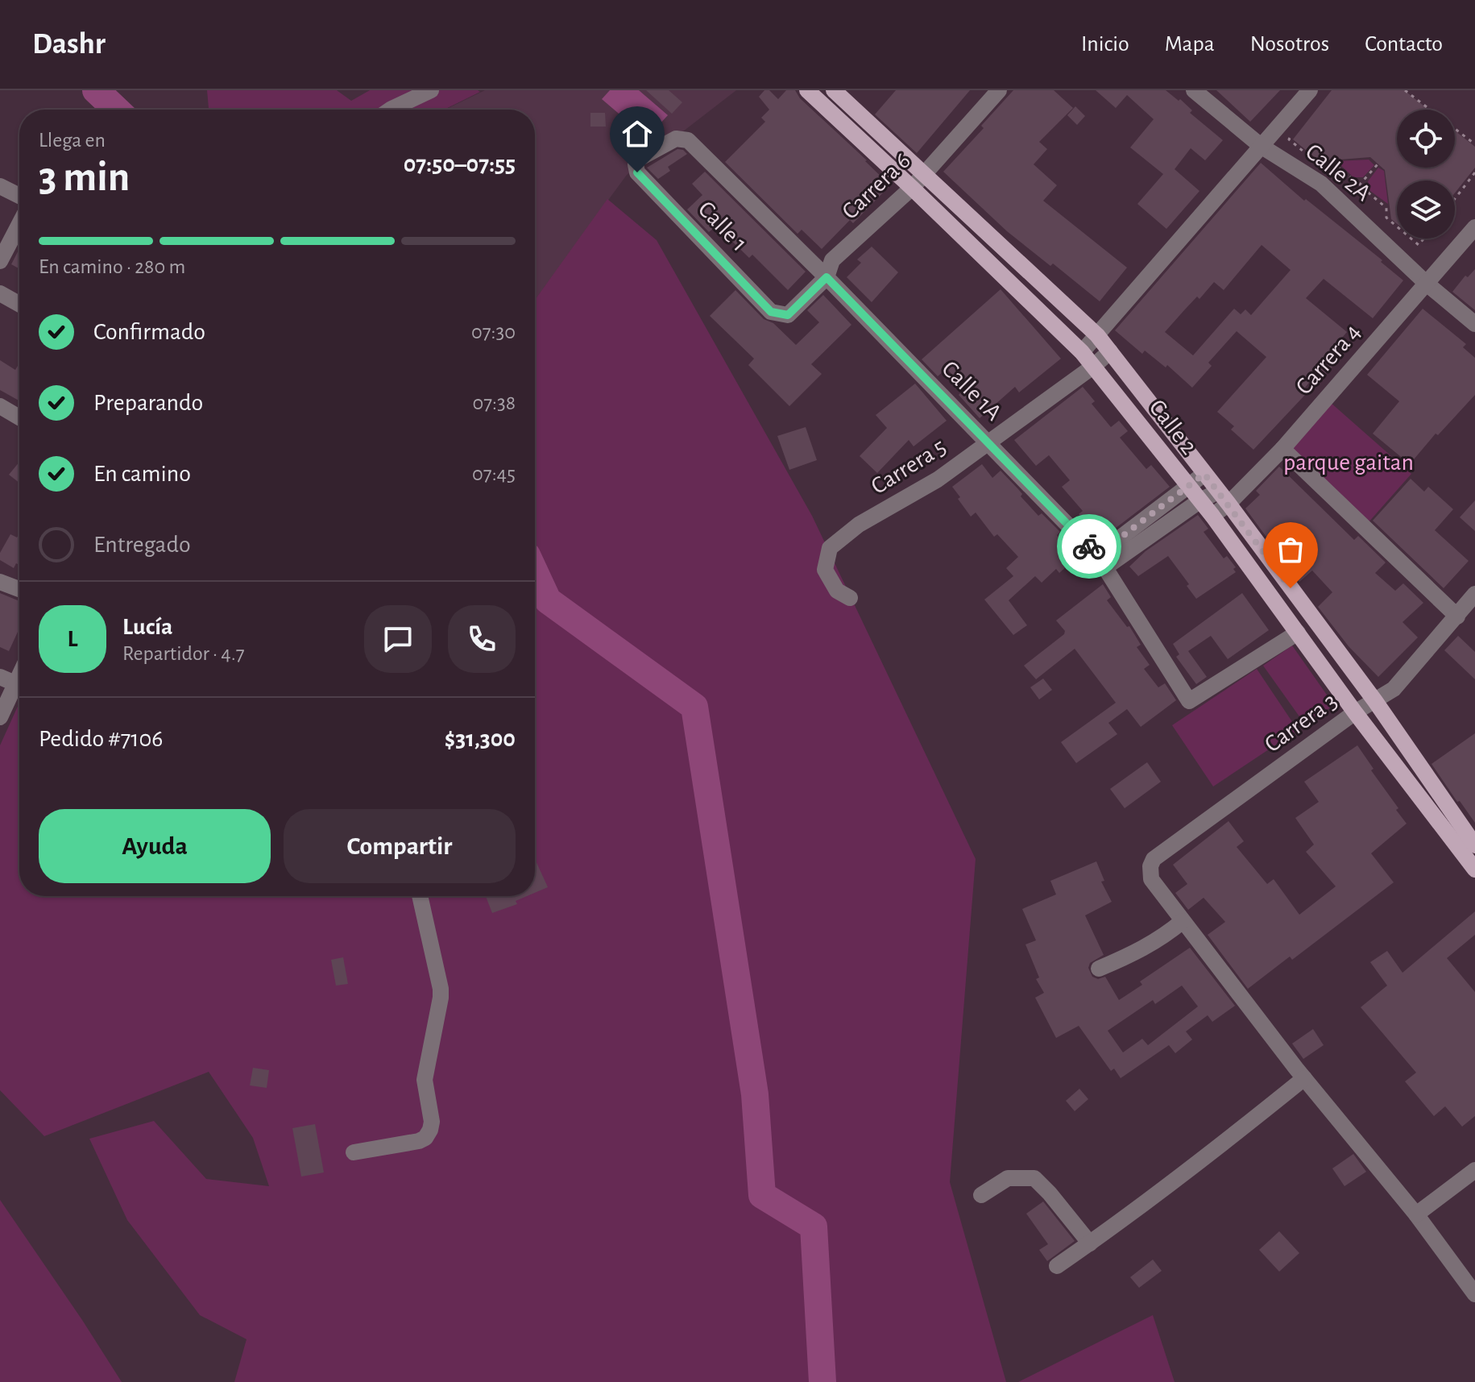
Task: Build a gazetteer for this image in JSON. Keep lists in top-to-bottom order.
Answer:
{
  "streets": {
    "main road": ["Calle 2"],
    "street": [
      "Calle 2A",
      "Carrera 6",
      "Calle 1",
      "Carrera 4",
      "Calle 1A",
      "Carrera 5",
      "Carrera 3"
    ]
  },
  "crossings": [
    ["Calle 2A", "Carrera 4"],
    ["Carrera 6", "Calle 1"],
    ["Carrera 6", "Calle 1A"],
    ["Carrera 6", "Calle 2"],
    ["Calle 1", "Calle 1A"],
    ["Carrera 4", "Calle 1A"],
    ["Carrera 4", "Calle 2"],
    ["Calle 1A", "Calle 2"],
    ["Calle 1A", "Carrera 5"],
    ["Calle 2", "Carrera 5"],
    ["Calle 2", "Carrera 3"]
  ],
  "parks": ["parque gaitan"],
  "page": {
    "header": "Dashr",
    "nav": [
      "Inicio",
      "Mapa",
      "Nosotros",
      "Contacto"
    ],
    "heading": ["3 min", "Llega en", "07:50–07:55"],
    "panel": [
      "Lucía",
      "Repartidor · 4.7",
      "Pedido #7106",
      "$31,300"
    ],
    "bar": "En camino · 280 m",
    "list": [
      ["Confirmado", "07:30"],
      ["Preparando", "07:38"],
      ["En camino", "07:45"],
      "Entregado"
    ],
    "round": "L",
    "buttons": ["Ayuda", "Compartir"]
  }
}
